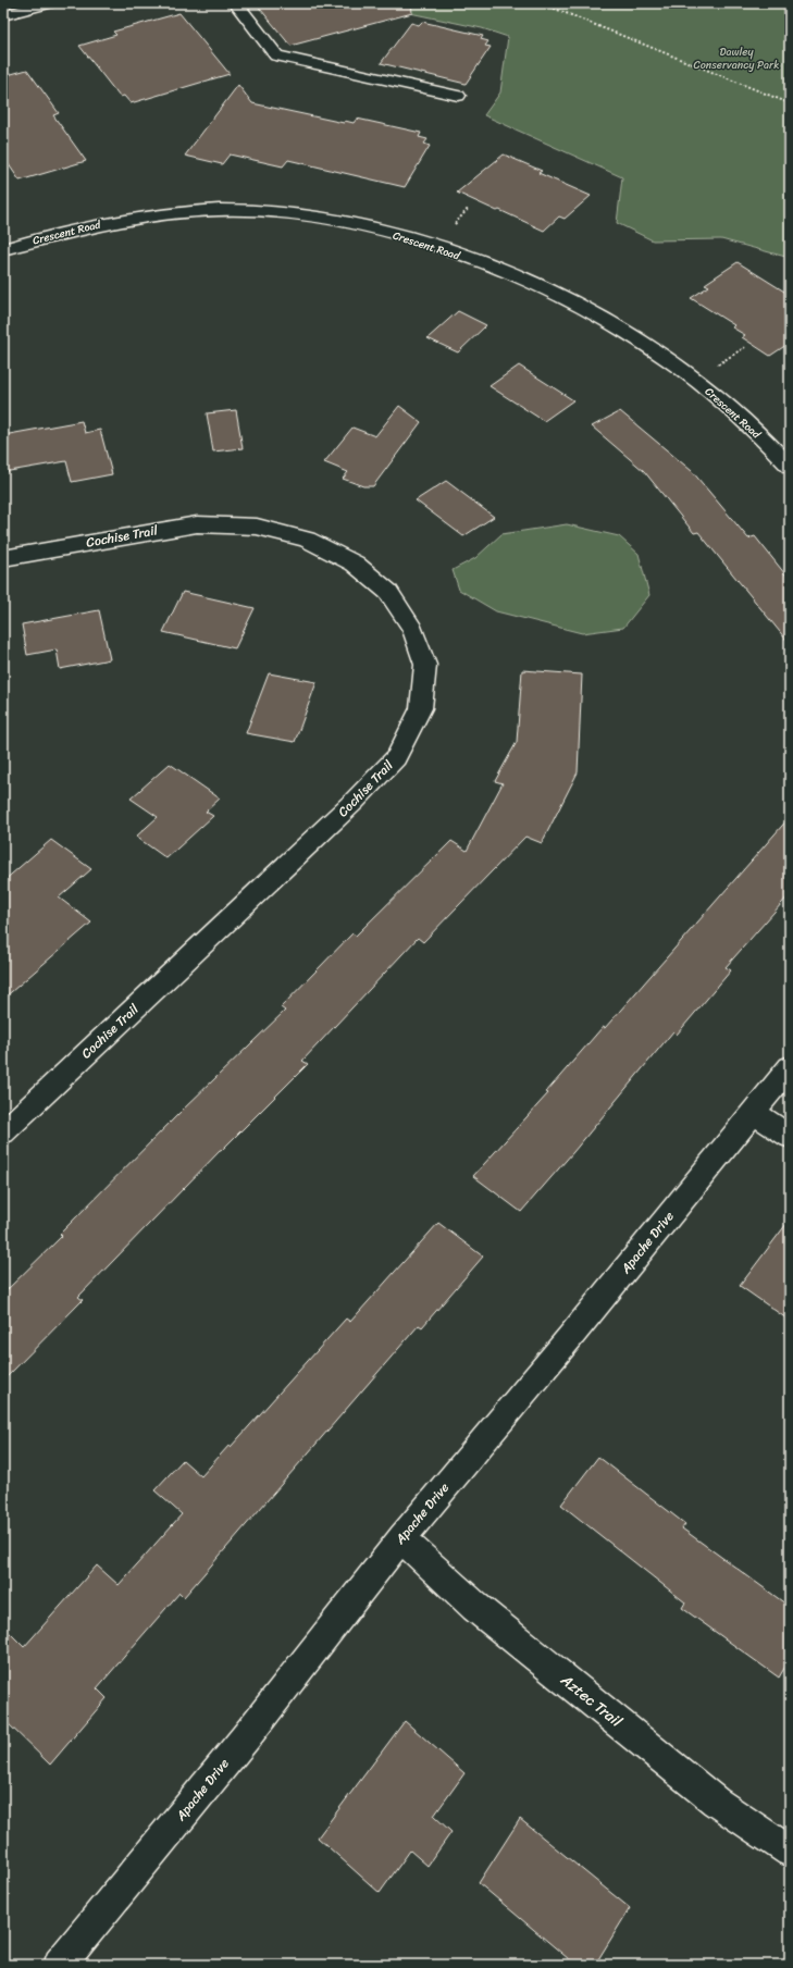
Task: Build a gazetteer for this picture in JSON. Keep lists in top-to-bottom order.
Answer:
{
  "streets": {
    "street": [
      "Crescent Road",
      "Cochise Trail",
      "Apache Drive",
      "Aztec Trail"
    ]
  },
  "crossings": [
    ["Apache Drive", "Aztec Trail"]
  ],
  "parks": ["Dawley Conservancy Park"]
}
